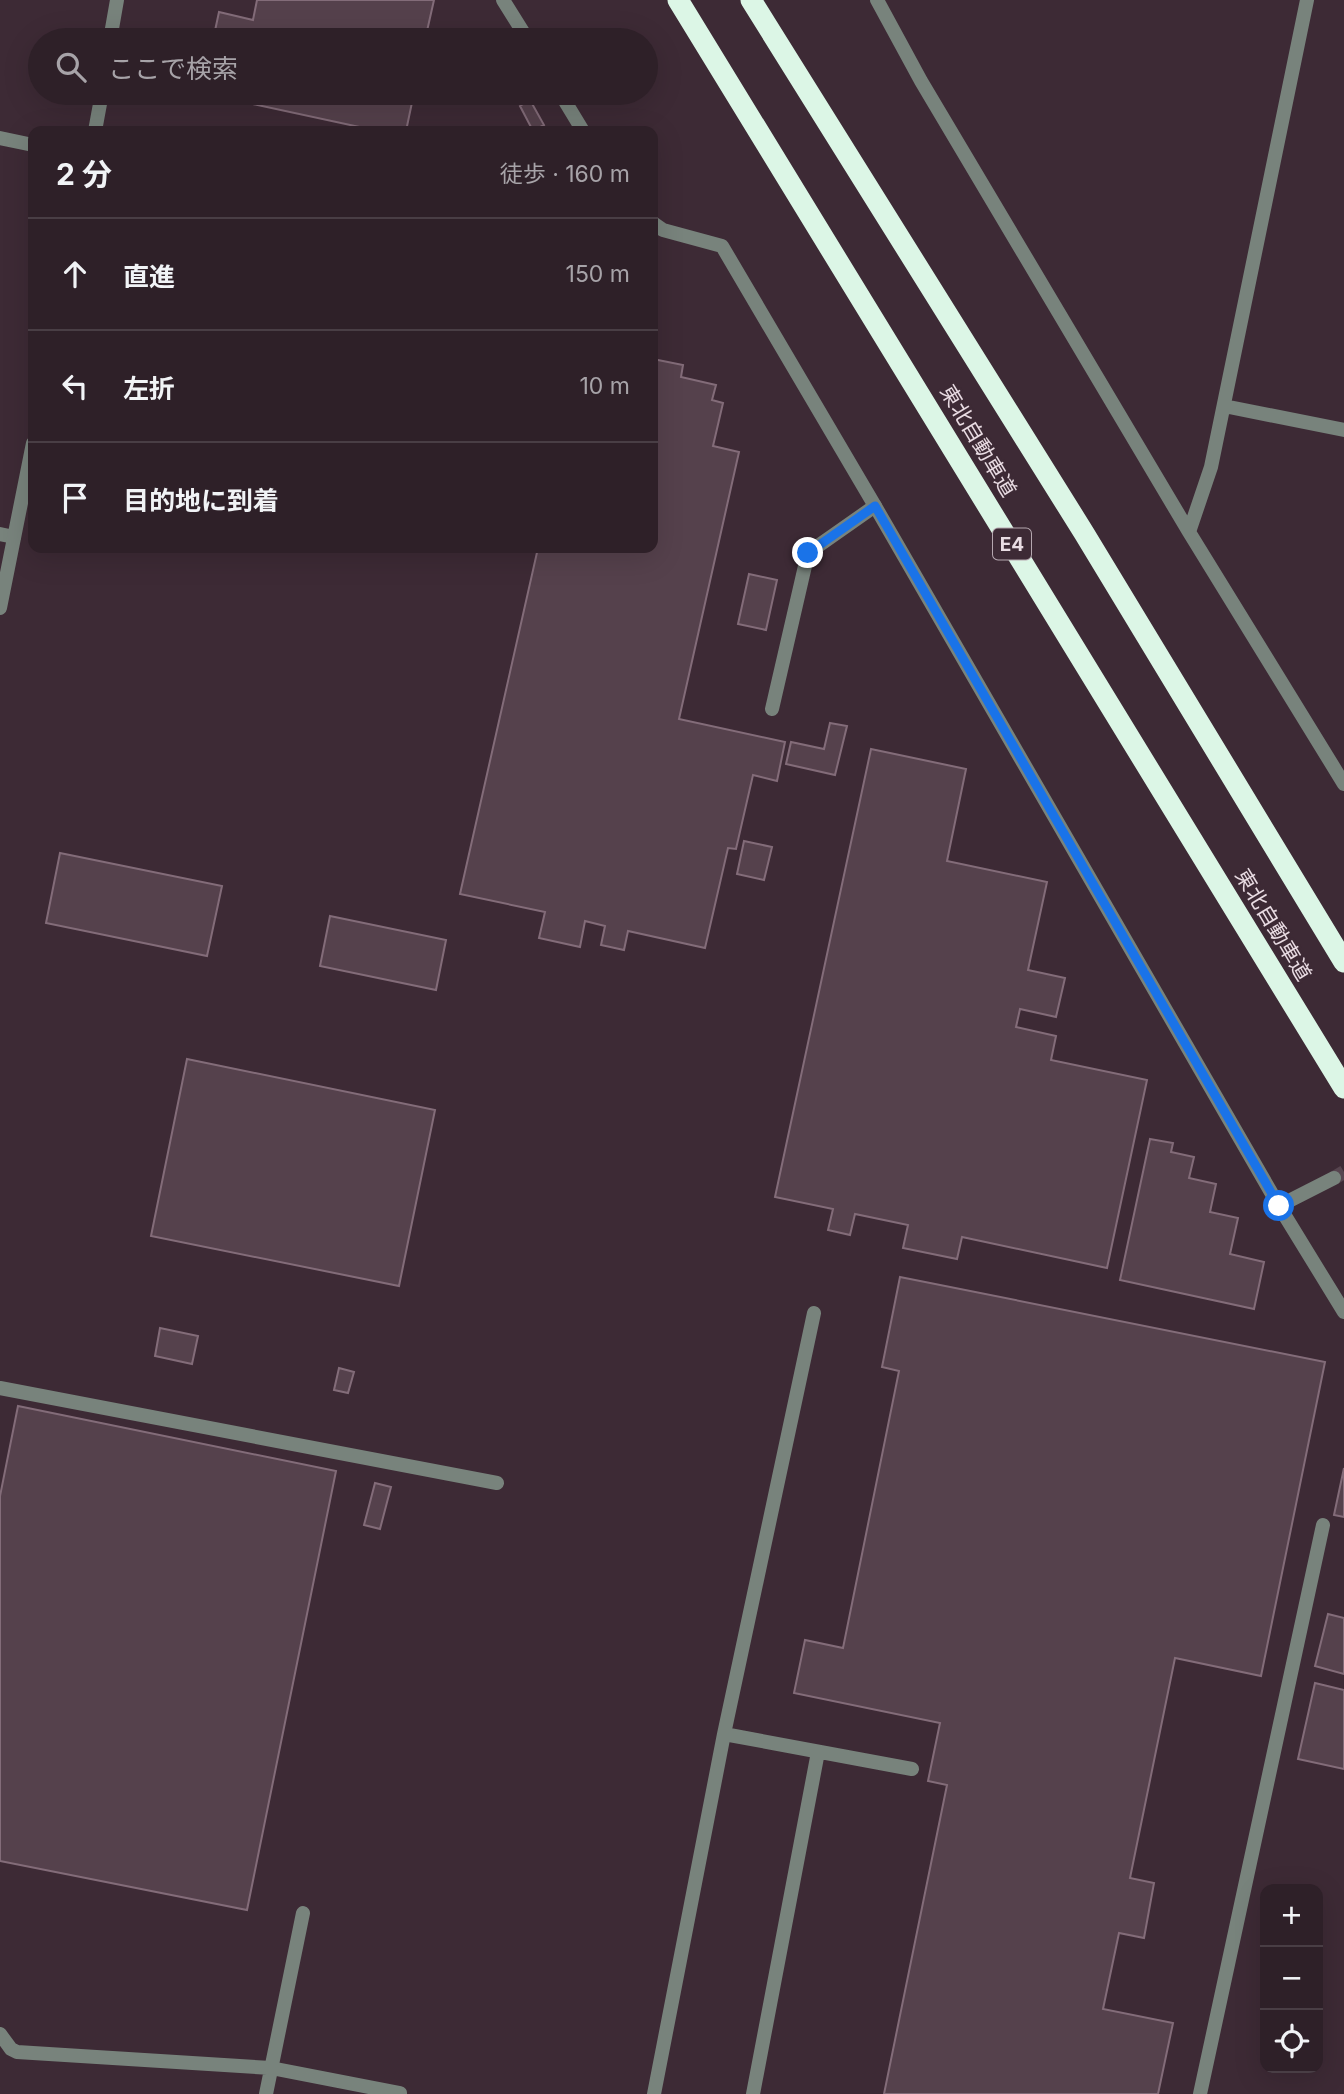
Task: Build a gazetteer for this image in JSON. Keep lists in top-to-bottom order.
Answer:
{
  "streets": {
    "highway": ["東北自動車道", "E4"]
  },
  "page": {
    "search": "ここで検索",
    "heading": ["2 分", "徒歩 · 160 m"],
    "list": [
      ["直進", "150 m"],
      ["左折", "10 m"],
      "目的地に到着"
    ],
    "map_buttons": ["+", "−"]
  }
}
